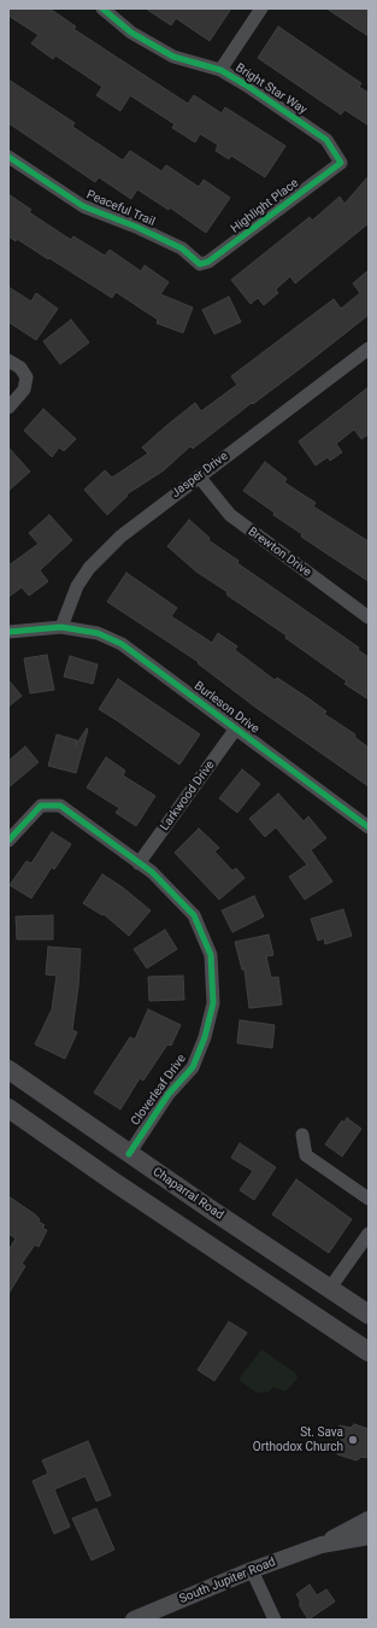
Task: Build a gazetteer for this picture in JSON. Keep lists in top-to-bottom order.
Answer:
{
  "streets": {
    "main road": ["Chaparral Road"],
    "street": [
      "Bright Star Way",
      "Highlight Place",
      "Peaceful Trail",
      "Jasper Drive",
      "Brewton Drive",
      "Burleson Drive",
      "Larkwood Drive",
      "Cloverleaf Drive",
      "South Jupiter Road"
    ]
  },
  "crossings": [
    ["Bright Star Way", "Highlight Place"],
    ["Highlight Place", "Peaceful Trail"],
    ["Jasper Drive", "Brewton Drive"],
    ["Jasper Drive", "Burleson Drive"],
    ["Burleson Drive", "Larkwood Drive"],
    ["Larkwood Drive", "Cloverleaf Drive"],
    ["Cloverleaf Drive", "Chaparral Road"]
  ],
  "places": ["St. Sava Orthodox Church"]
}
